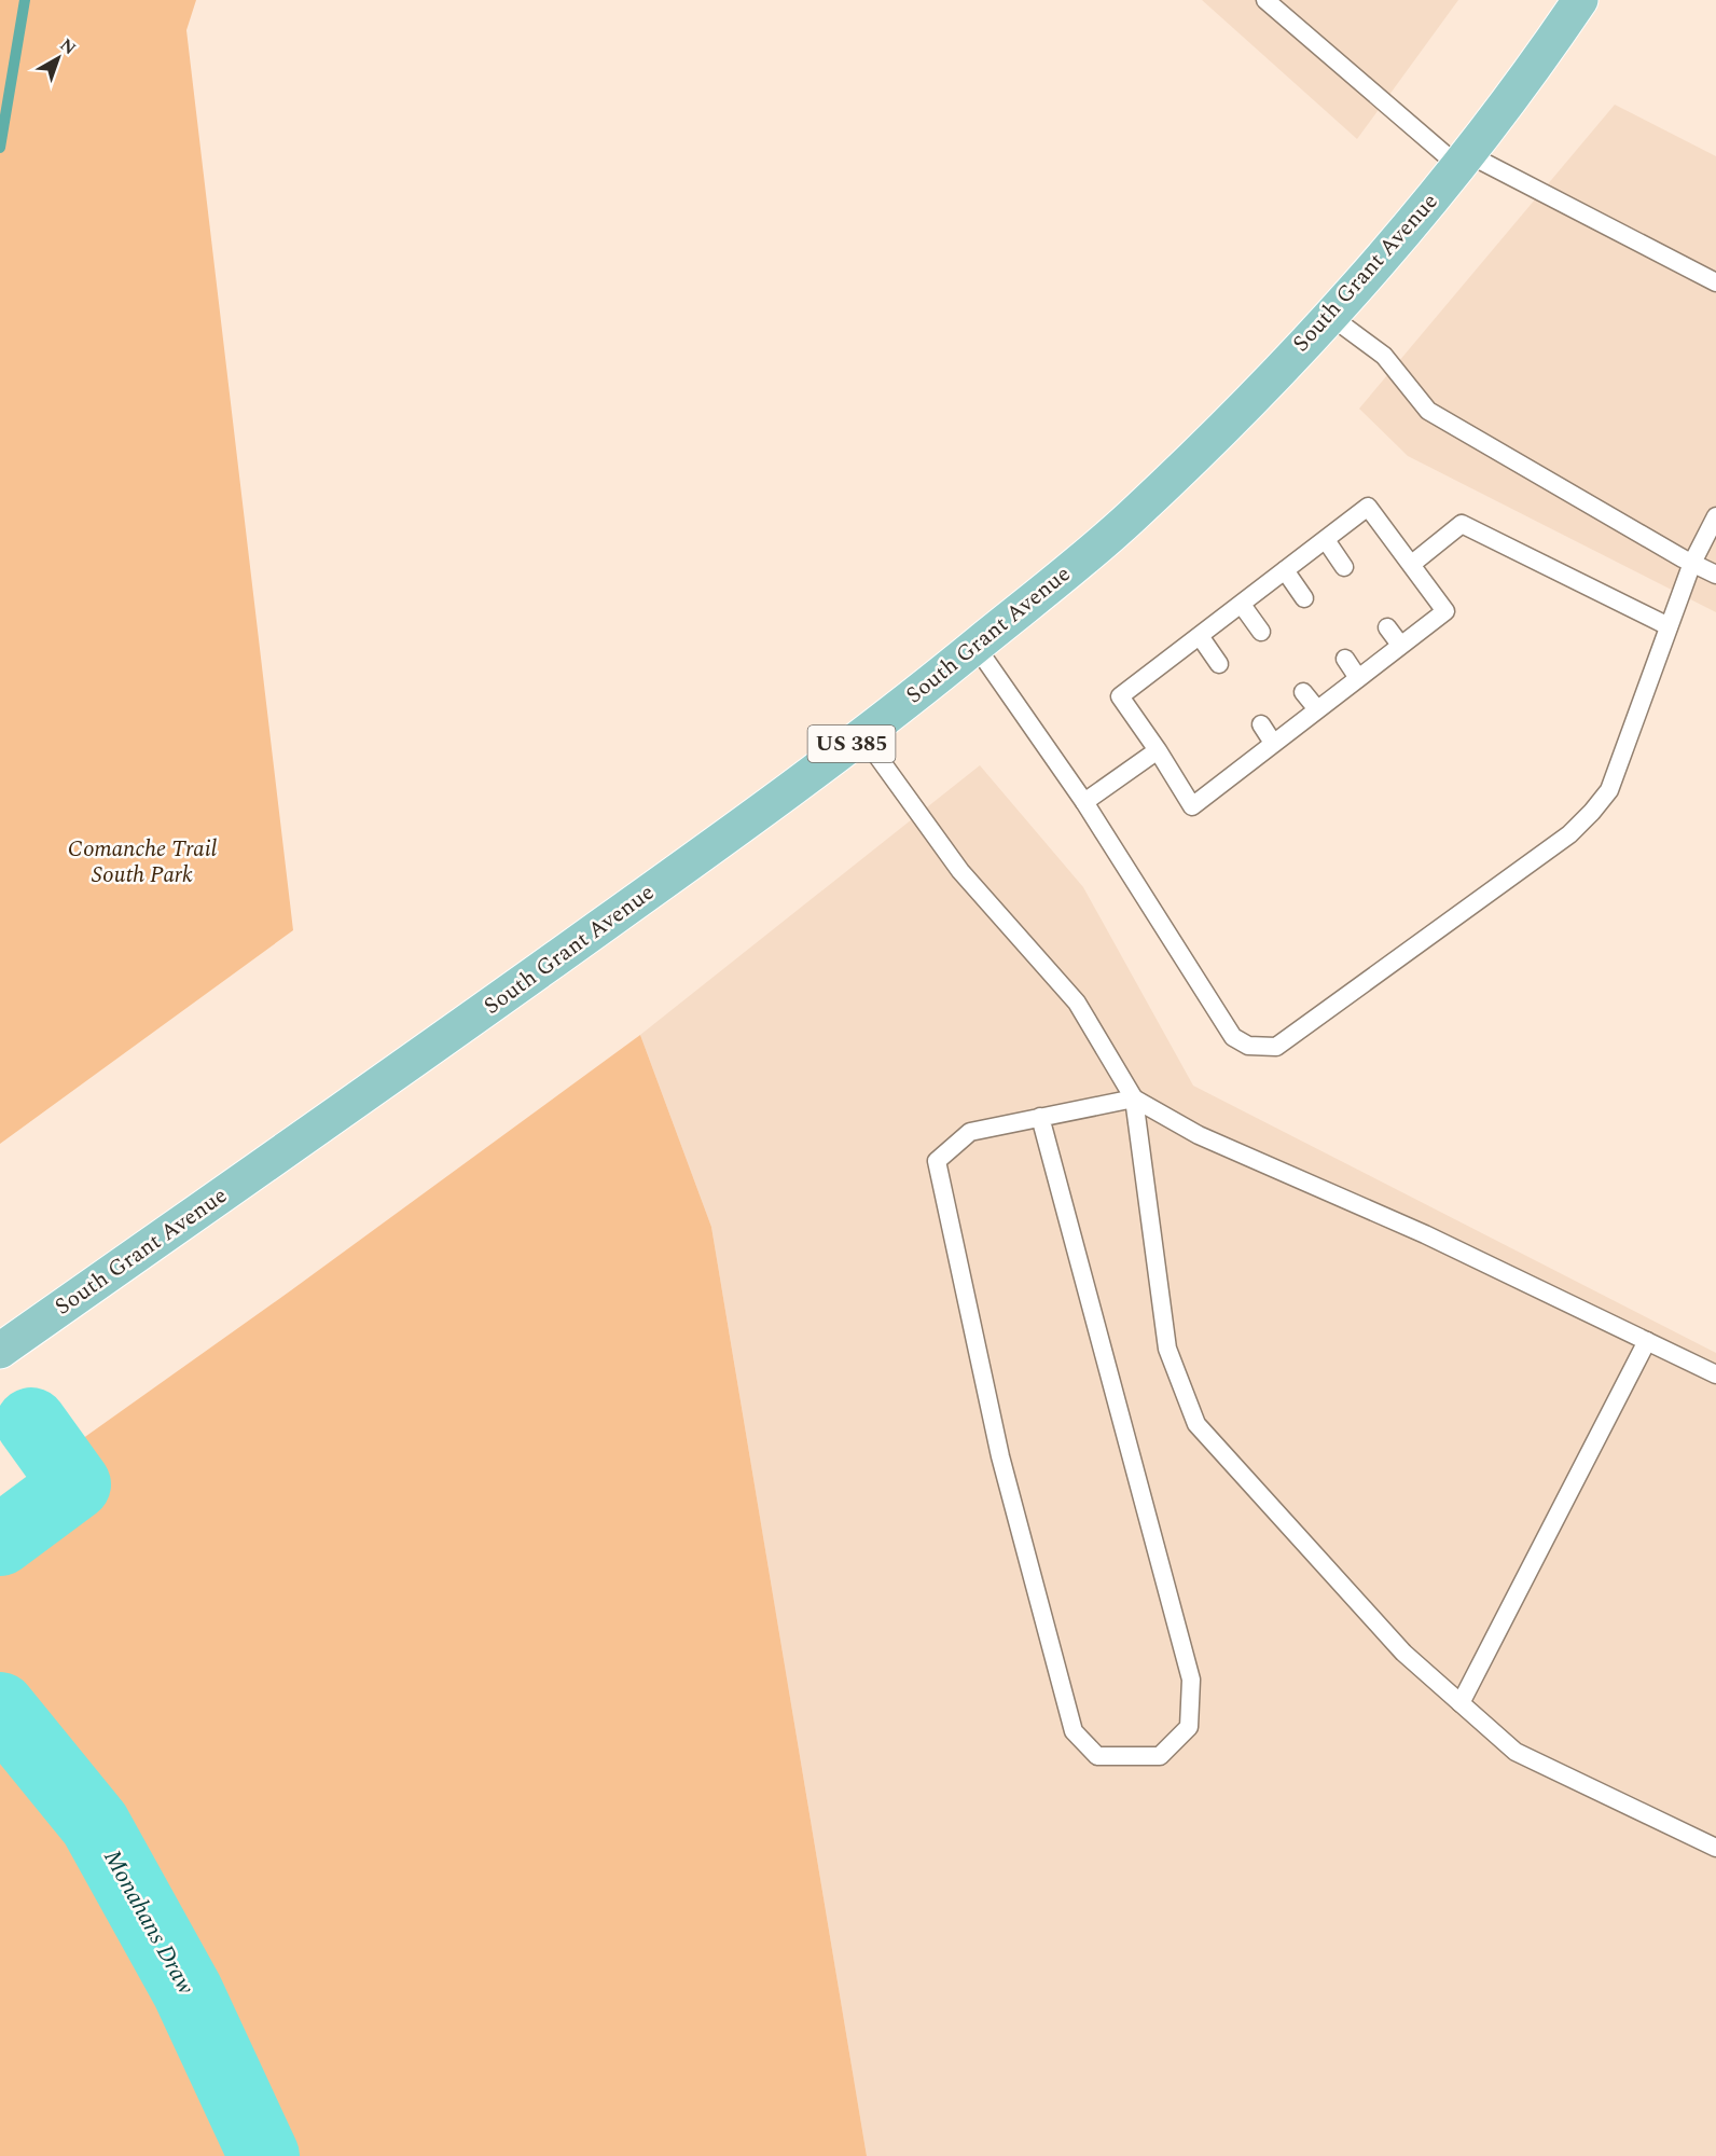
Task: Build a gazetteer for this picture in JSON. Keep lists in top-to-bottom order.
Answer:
{
  "streets": {
    "main road": ["South Grant Avenue", "US 385"]
  },
  "water": ["Monahans Draw"],
  "parks": ["Comanche Trail South Park"],
  "north": "top right"
}
